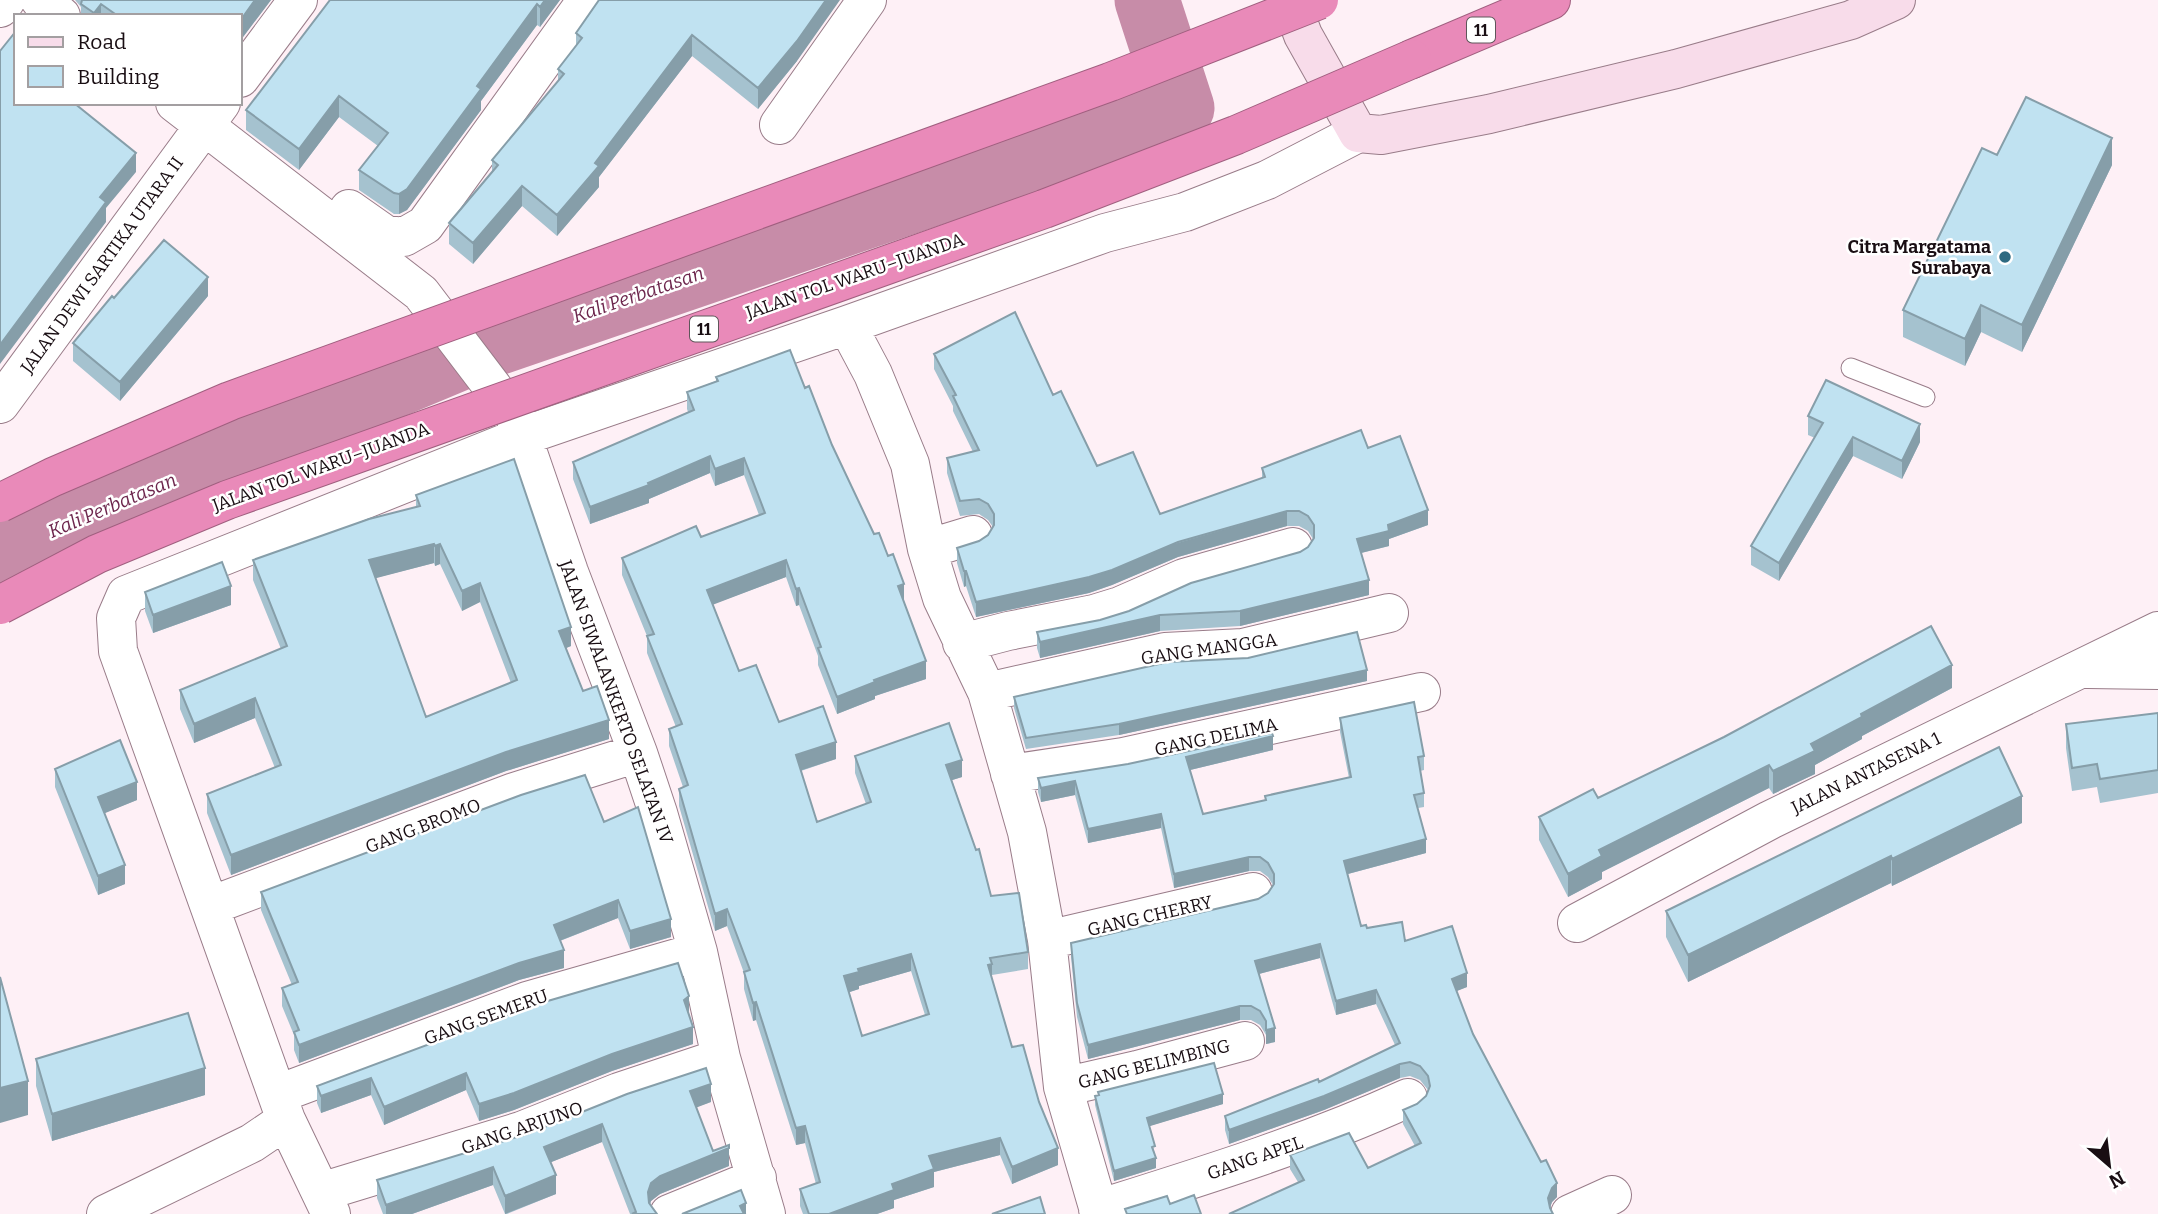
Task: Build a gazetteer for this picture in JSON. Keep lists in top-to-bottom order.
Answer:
{
  "streets": {
    "highway": ["11", "JALAN TOL WARU–JUANDA"],
    "street": [
      "JALAN DEWI SARTIKA UTARA II",
      "GANG MANGGA",
      "JALAN SIWALANKERTO SELATAN IV",
      "GANG DELIMA",
      "JALAN ANTASENA 1",
      "GANG BROMO",
      "GANG CHERRY",
      "GANG SEMERU",
      "GANG BELIMBING",
      "GANG ARJUNO",
      "GANG APEL"
    ]
  },
  "crossings": [
    ["JALAN DEWI SARTIKA UTARA II", "JALAN SIWALANKERTO SELATAN IV"],
    ["JALAN SIWALANKERTO SELATAN IV", "GANG BROMO"],
    ["JALAN SIWALANKERTO SELATAN IV", "GANG SEMERU"],
    ["JALAN SIWALANKERTO SELATAN IV", "GANG ARJUNO"]
  ],
  "water": ["Kali Perbatasan"],
  "places": ["Citra Margatama Surabaya"],
  "legend": ["Road", "Building"],
  "north": "bottom right"
}
